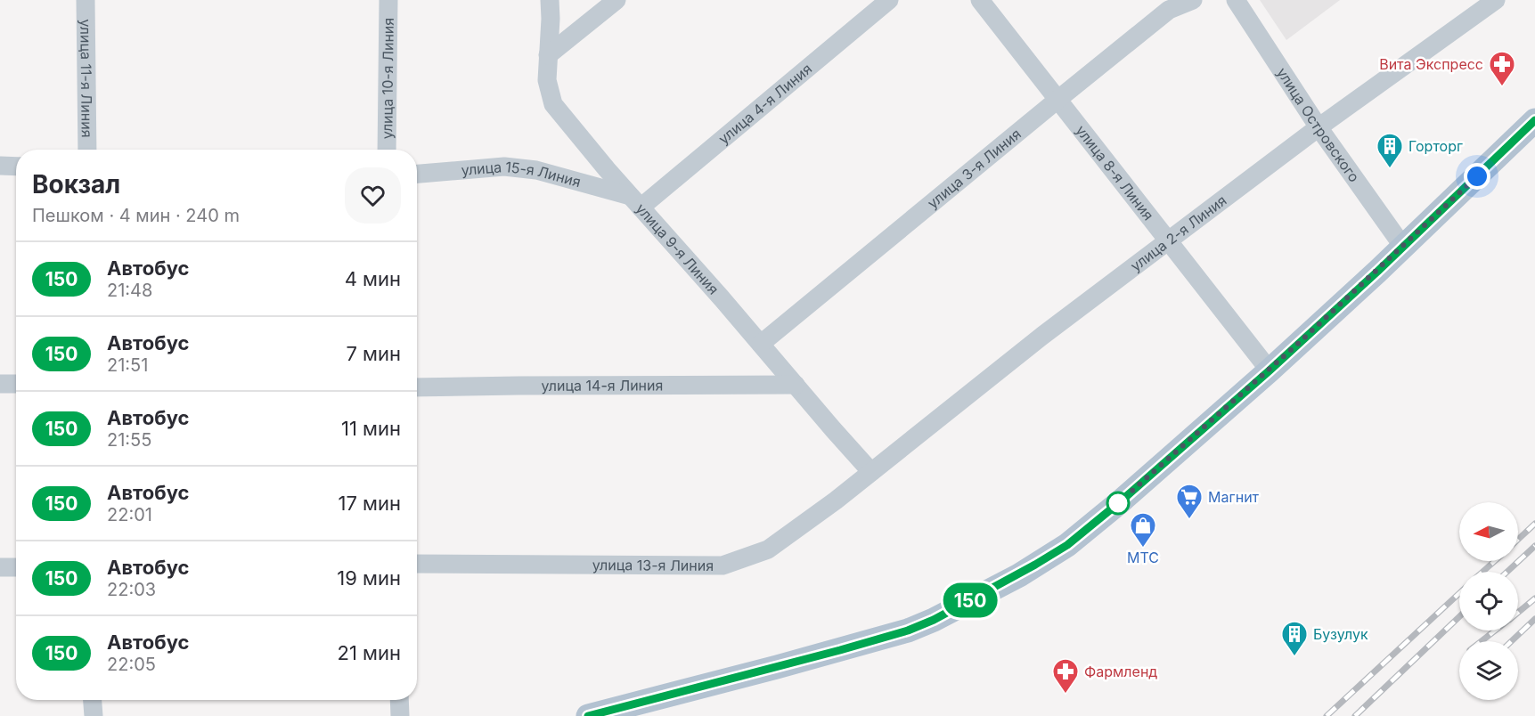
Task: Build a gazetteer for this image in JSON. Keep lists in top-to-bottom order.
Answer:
{
  "streets": {
    "street": [
      "улица 11-я Линия",
      "улица 10-я Линия",
      "улица 4-я Линия",
      "улица Островского",
      "улица 3-я Линия",
      "улица 8-я Линия",
      "улица 15-я Линия",
      "улица 2-я Линия",
      "улица 9-я Линия",
      "улица 14-я Линия",
      "улица 13-я Линия"
    ]
  },
  "crossings": [
    ["улица 4-я Линия", "улица 15-я Линия"],
    ["улица 4-я Линия", "улица 9-я Линия"],
    ["улица Островского", "улица 2-я Линия"],
    ["улица 3-я Линия", "улица 8-я Линия"],
    ["улица 3-я Линия", "улица 9-я Линия"],
    ["улица 8-я Линия", "улица 2-я Линия"],
    ["улица 15-я Линия", "улица 9-я Линия"],
    ["улица 2-я Линия", "улица 9-я Линия"],
    ["улица 2-я Линия", "улица 13-я Линия"],
    ["улица 9-я Линия", "улица 14-я Линия"],
    ["улица 9-я Линия", "улица 13-я Линия"]
  ],
  "places": {
    "pharmacy": ["Вита Экспресс", "Фармленд"],
    "building": ["Горторг", "Бузулук"],
    "supermarket": ["Магнит"],
    "shop": ["МТС"]
  },
  "lines": ["bus line 150"],
  "north": "left",
  "page": {
    "on_map": "150",
    "heading": ["Вокзал", "Пешком · 4 мин · 240 m"],
    "list": [
      {
        "mark": "150",
        "name": "Автобус",
        "note": "21:48",
        "value": "4 мин"
      },
      {
        "mark": "150",
        "name": "Автобус",
        "note": "21:51",
        "value": "7 мин"
      },
      {
        "mark": "150",
        "name": "Автобус",
        "note": "21:55",
        "value": "11 мин"
      },
      {
        "mark": "150",
        "name": "Автобус",
        "note": "22:01",
        "value": "17 мин"
      },
      {
        "mark": "150",
        "name": "Автобус",
        "note": "22:03",
        "value": "19 мин"
      },
      {
        "mark": "150",
        "name": "Автобус",
        "note": "22:05",
        "value": "21 мин"
      }
    ]
  }
}
